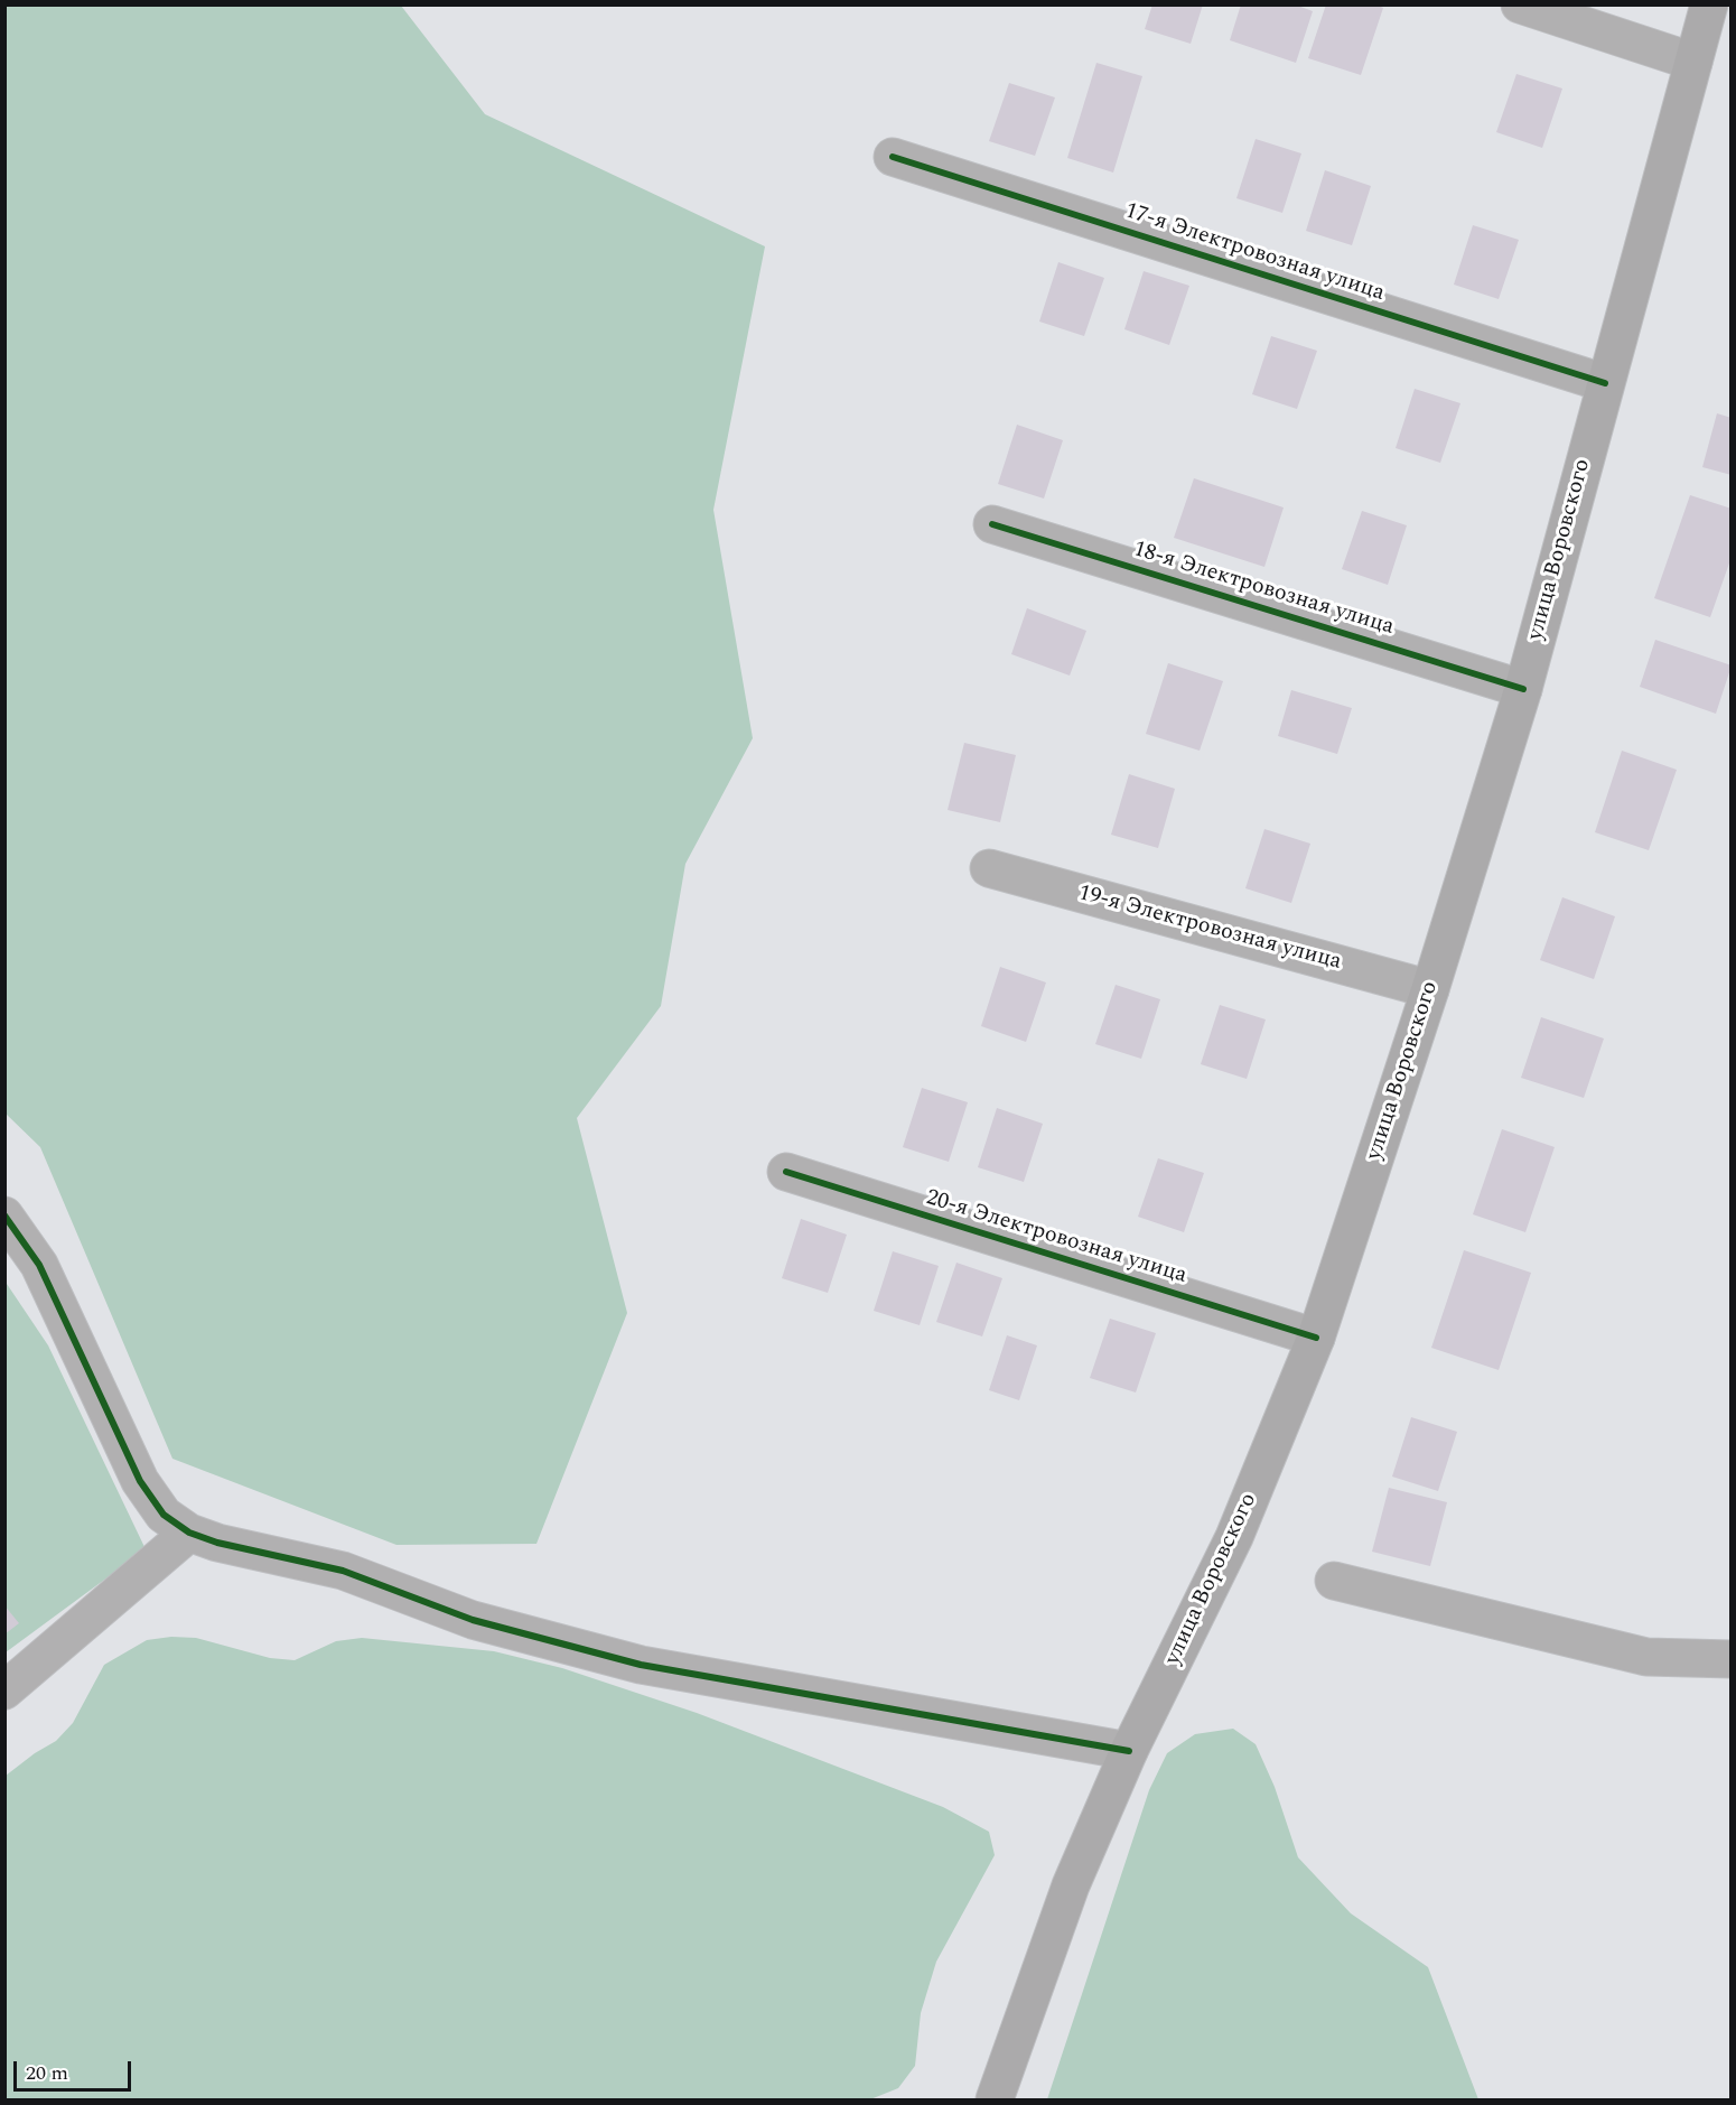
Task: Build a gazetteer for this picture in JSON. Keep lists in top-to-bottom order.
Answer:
{
  "streets": {
    "main road": ["улица Воровского"],
    "street": [
      "17-я Электровозная улица",
      "18-я Электровозная улица",
      "19-я Электровозная улица",
      "20-я Электровозная улица"
    ]
  },
  "crossings": [
    ["17-я Электровозная улица", "улица Воровского"],
    ["улица Воровского", "18-я Электровозная улица"],
    ["улица Воровского", "19-я Электровозная улица"],
    ["улица Воровского", "20-я Электровозная улица"]
  ],
  "scale_bar": "20 m"
}
